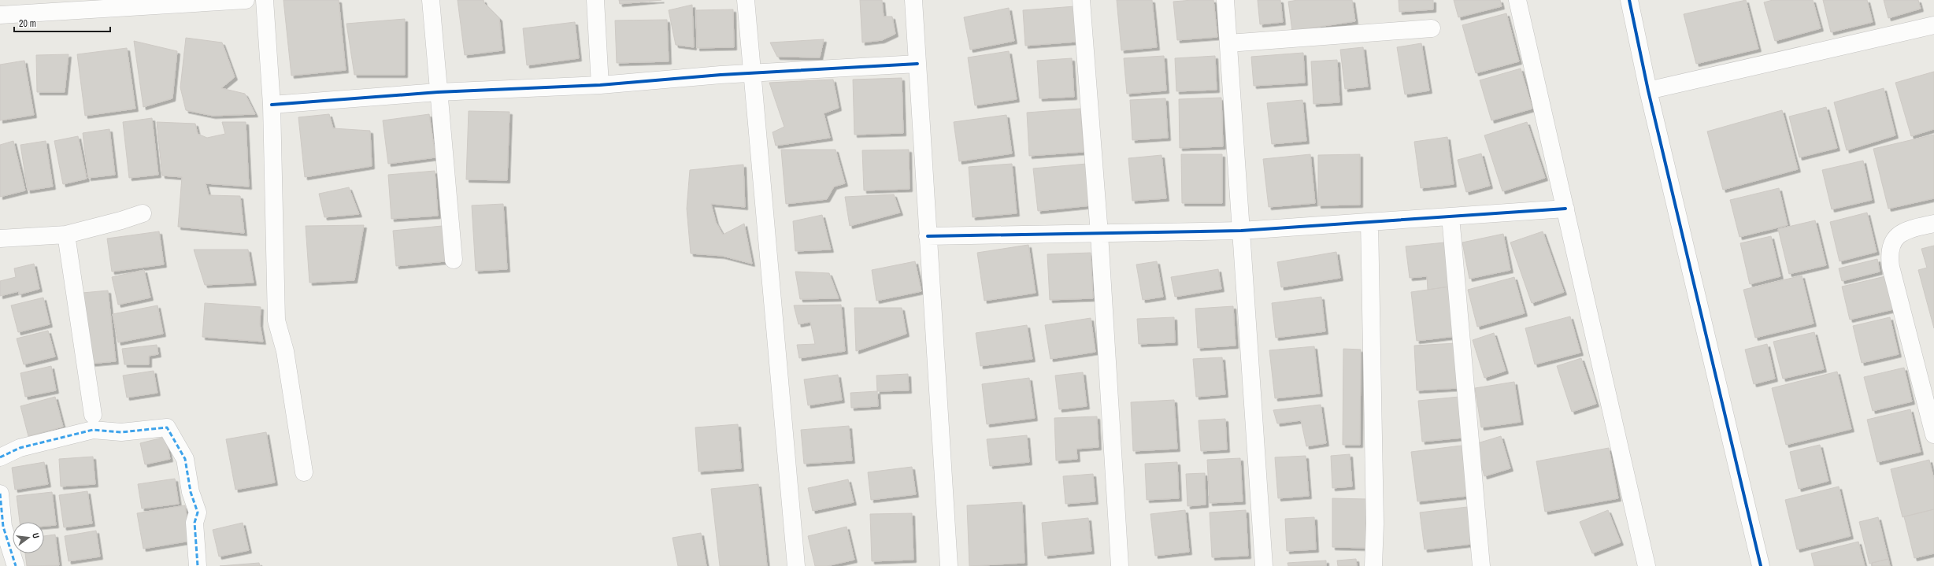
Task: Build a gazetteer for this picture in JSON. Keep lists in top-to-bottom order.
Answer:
{
  "scale_bar": "20 m",
  "north": "right"
}
